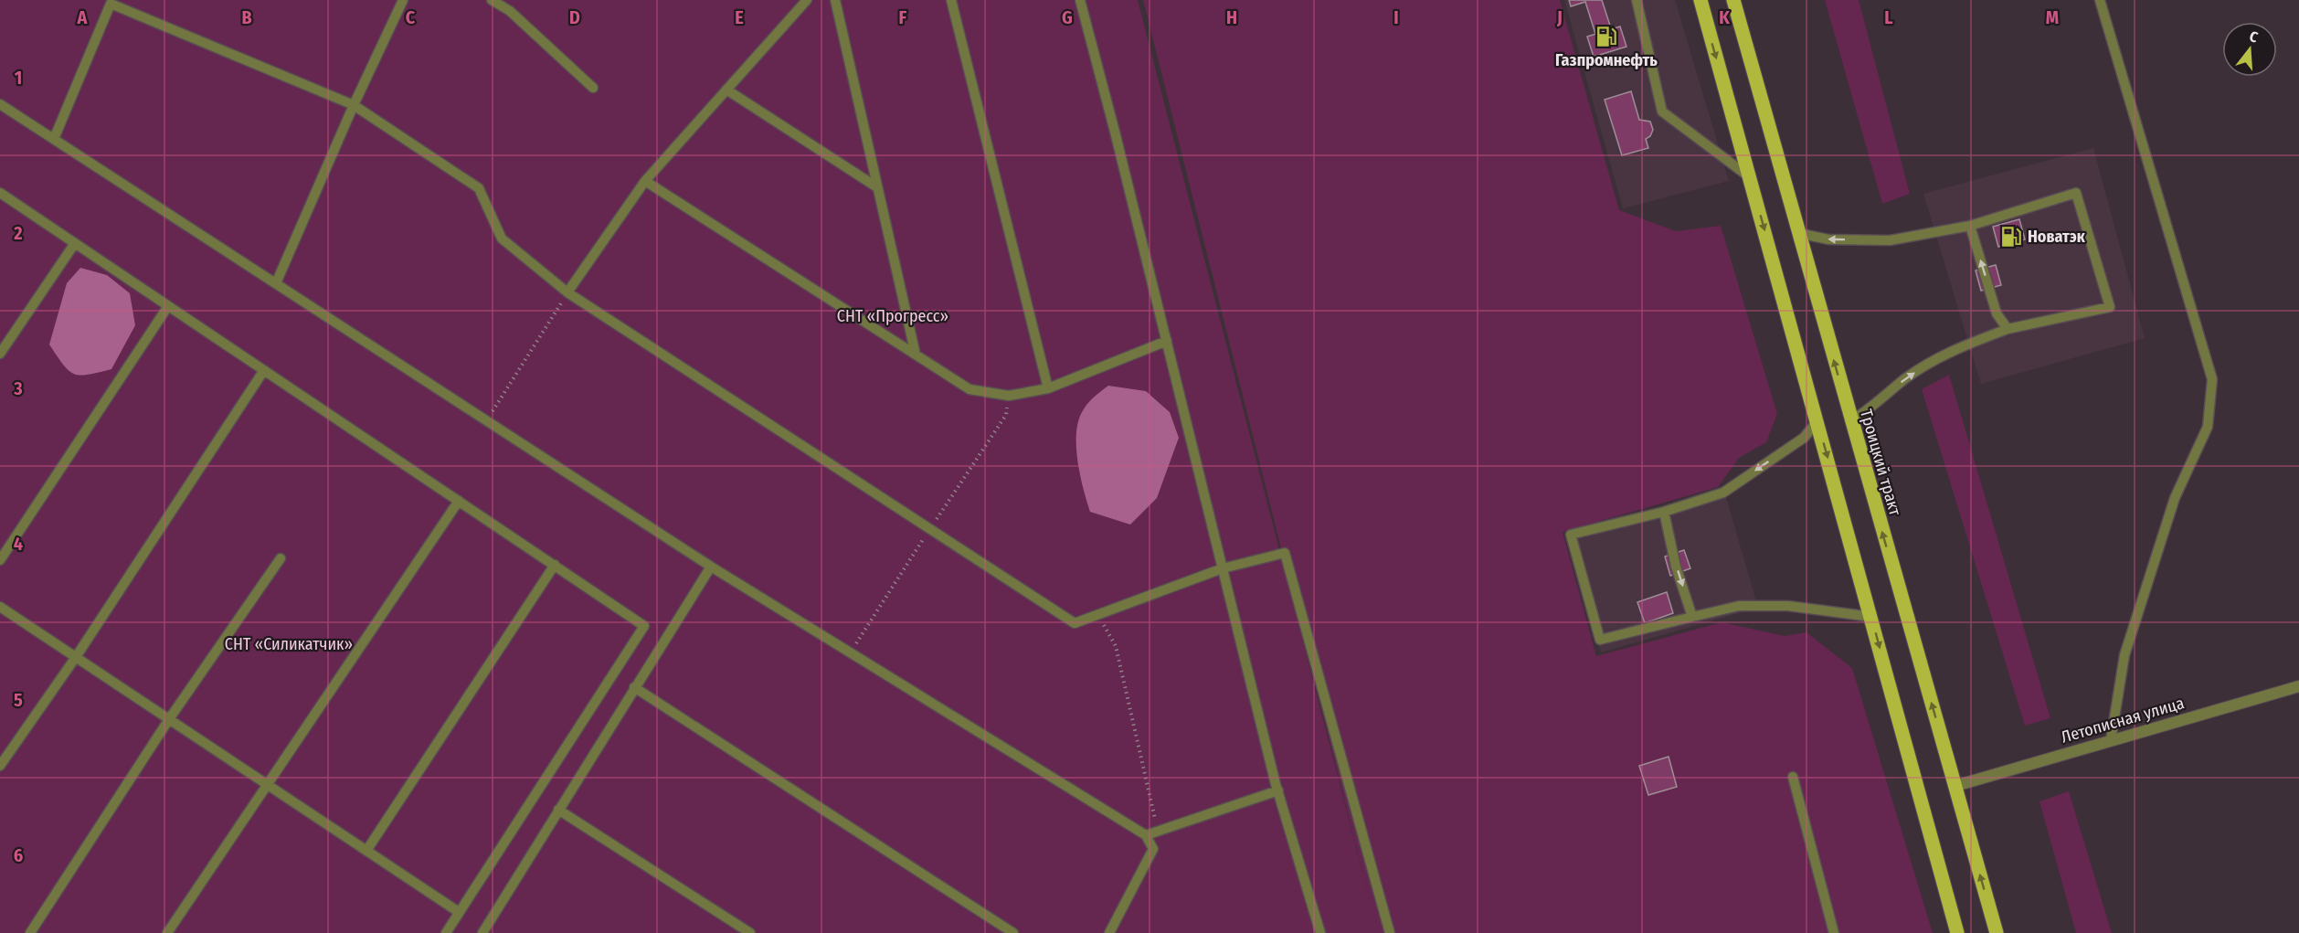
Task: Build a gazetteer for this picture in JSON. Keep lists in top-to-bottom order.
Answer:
{
  "streets": {
    "main road": ["Троицкий тракт"],
    "street": ["Летописная улица"]
  },
  "crossings": [
    ["Троицкий тракт", "Летописная улица"]
  ],
  "parks": ["СНТ «Прогресс»", "СНТ «Силикатчик»"],
  "places": {
    "fuel station": ["Газпромнефть", "Новатэк"]
  },
  "north": "top",
  "grid": {
    "columns": [
      "A",
      "B",
      "C",
      "D",
      "E",
      "F",
      "G",
      "H",
      "I",
      "J",
      "K",
      "L",
      "M"
    ],
    "rows": [
      "1",
      "2",
      "3",
      "4",
      "5",
      "6"
    ]
  }
}
